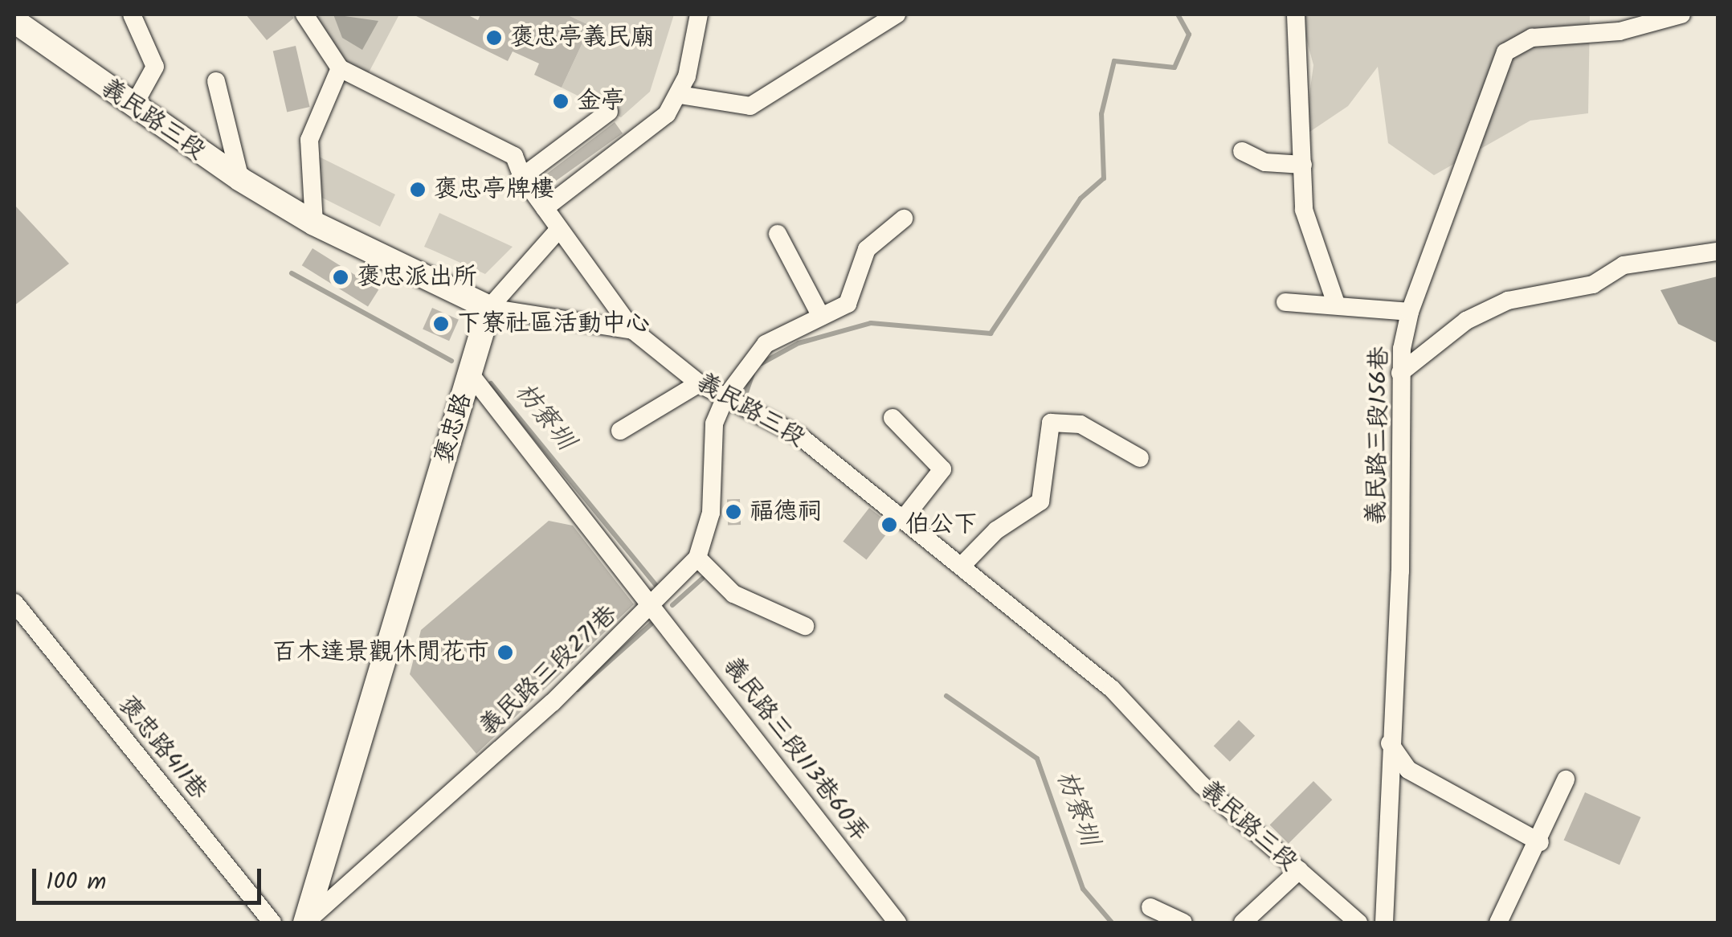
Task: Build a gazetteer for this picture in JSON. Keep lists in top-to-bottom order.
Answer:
{
  "streets": {
    "main road": ["義民路三段", "褒忠路"],
    "street": [
      "義民路三段156巷",
      "義民路三段271巷",
      "褒忠路411巷",
      "義民路三段113巷60弄"
    ]
  },
  "crossings": [
    ["義民路三段", "褒忠路"],
    ["義民路三段", "義民路三段271巷"],
    ["褒忠路", "義民路三段271巷"],
    ["褒忠路", "義民路三段113巷60弄"],
    ["義民路三段271巷", "義民路三段113巷60弄"]
  ],
  "water": ["枋寮圳"],
  "places": [
    "褒忠亭義民廟",
    "金亭",
    "褒忠亭牌樓",
    "褒忠派出所",
    "下寮社區活動中心",
    "福德祠",
    "伯公下",
    "百木達景觀休閒花市"
  ],
  "scale_bar": "100 m"
}
